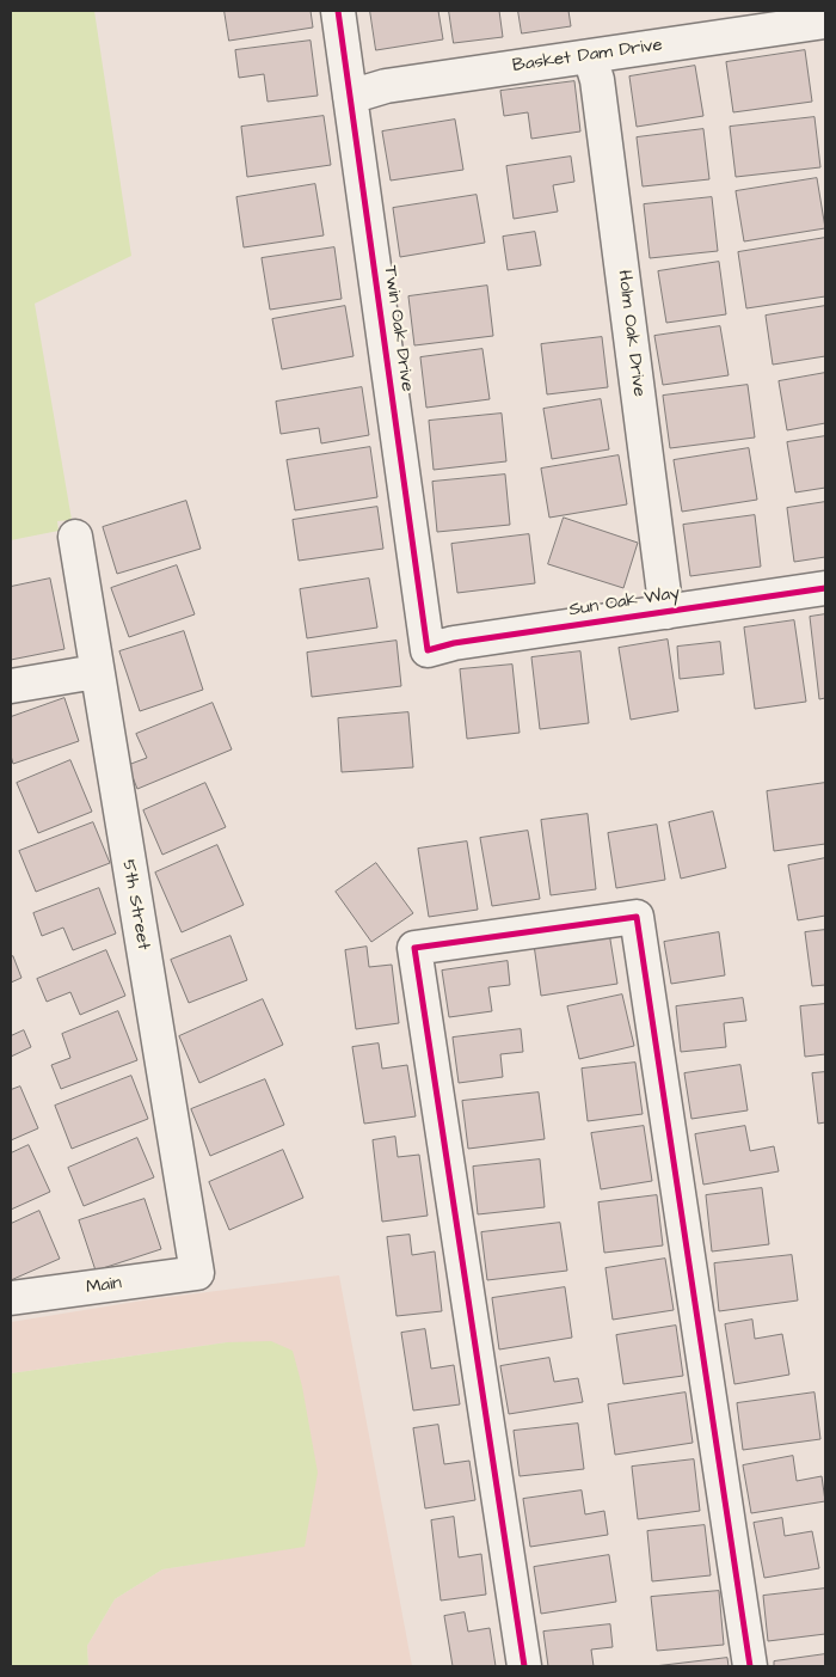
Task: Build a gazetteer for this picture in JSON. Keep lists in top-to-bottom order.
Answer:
{
  "streets": {
    "street": [
      "Basket Dam Drive",
      "Twin Oak Drive",
      "Holm Oak Drive",
      "Sun Oak Way",
      "5th Street",
      "Main"
    ]
  },
  "crossings": [
    ["Basket Dam Drive", "Twin Oak Drive"],
    ["Basket Dam Drive", "Holm Oak Drive"],
    ["Twin Oak Drive", "Sun Oak Way"],
    ["Holm Oak Drive", "Sun Oak Way"],
    ["5th Street", "Main"]
  ]
}
